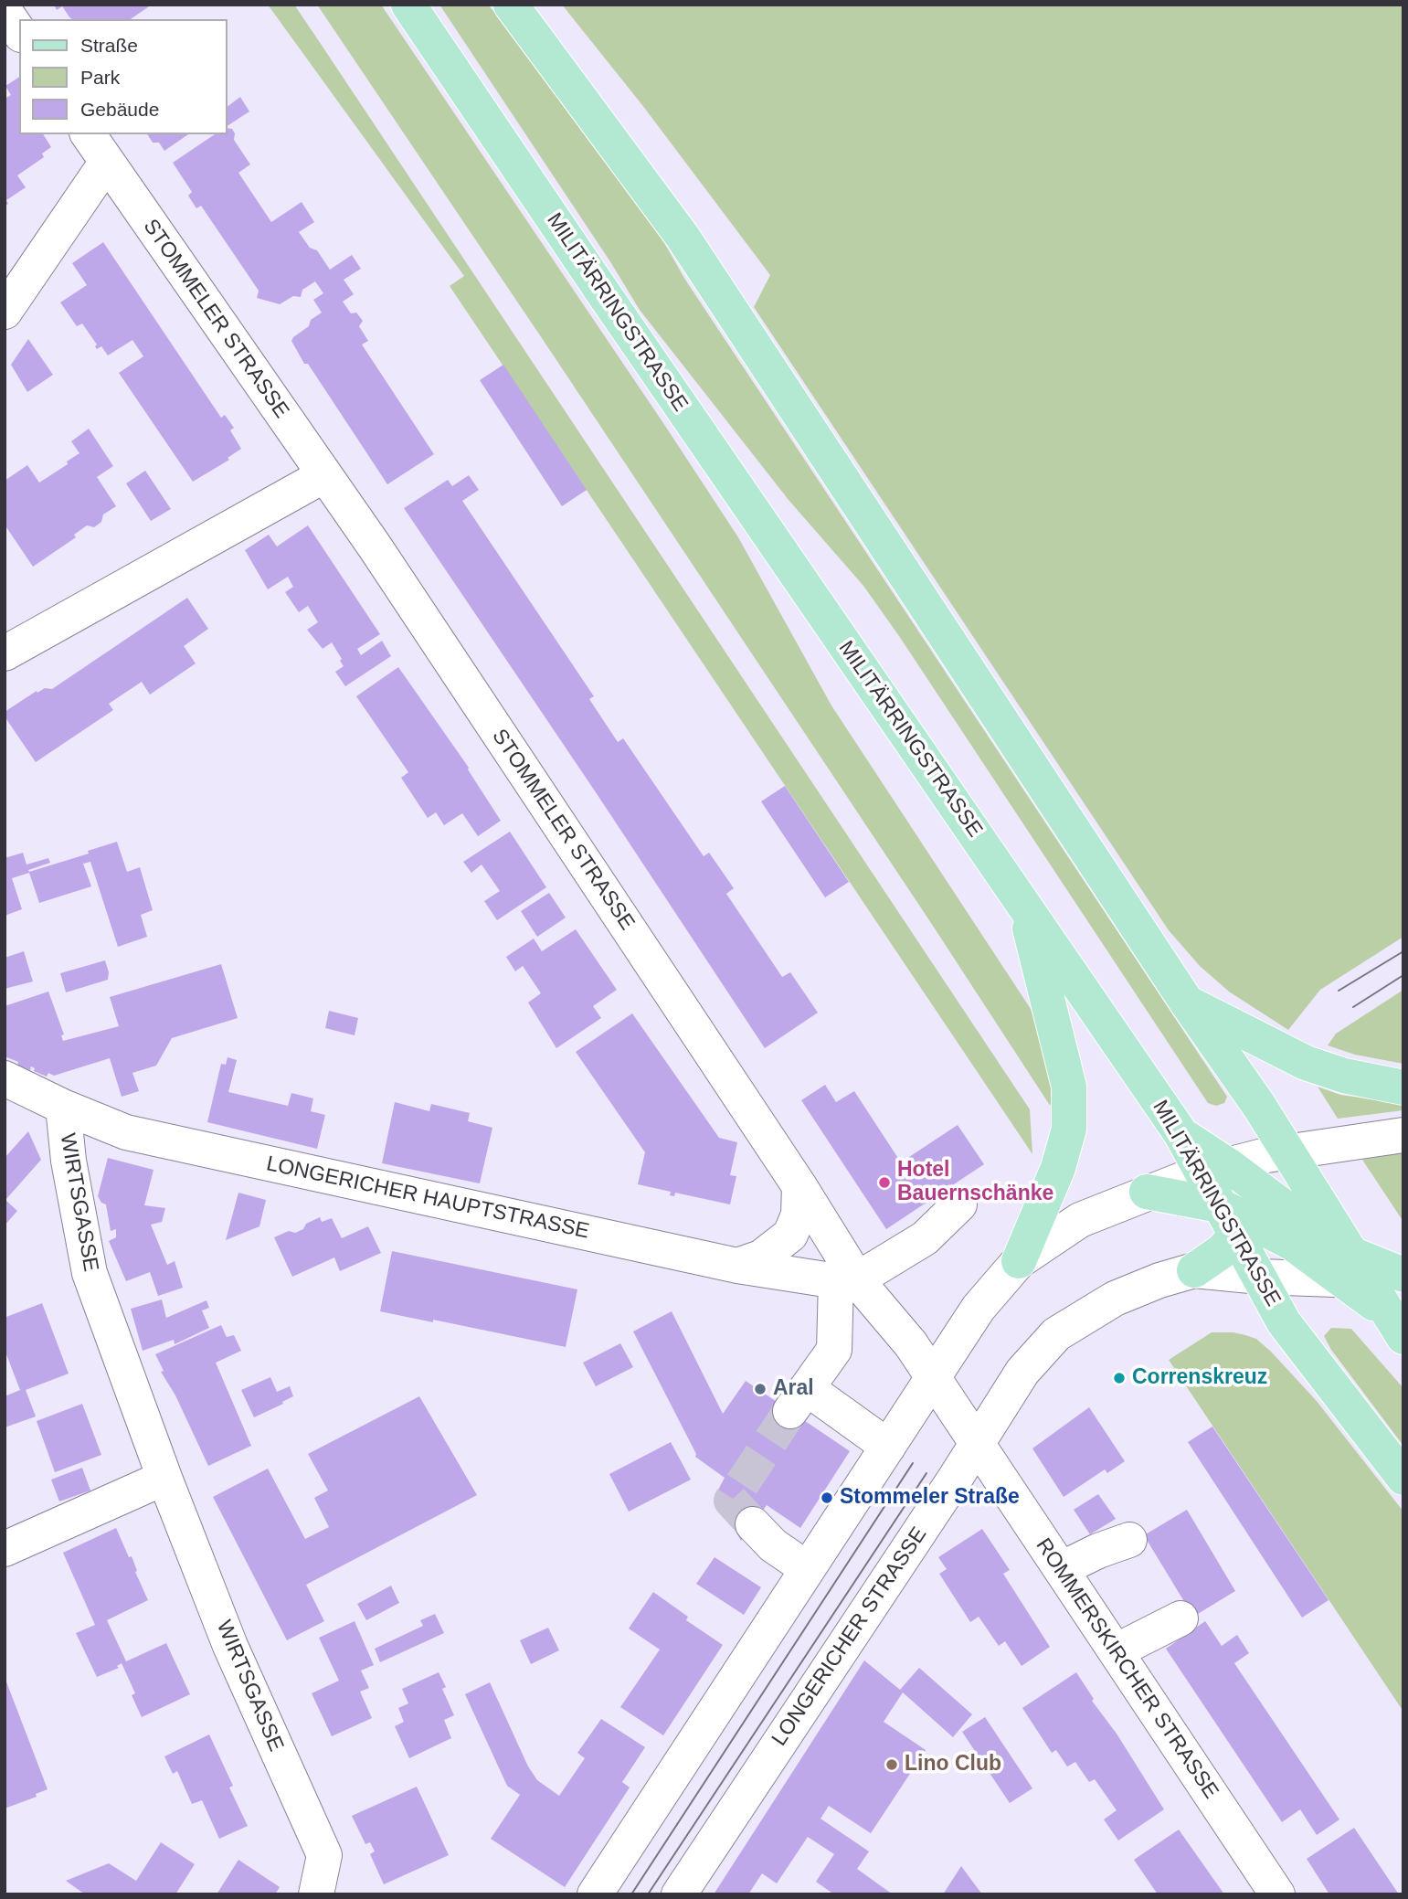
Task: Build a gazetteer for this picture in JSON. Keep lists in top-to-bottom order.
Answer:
{
  "streets": {
    "main road": ["MILITÄRRINGSTRASSE"],
    "street": [
      "STOMMELER STRASSE",
      "LONGERICHER HAUPTSTRASSE",
      "WIRTSGASSE",
      "LONGERICHER STRASSE",
      "ROMMERSKIRCHER STRASSE"
    ]
  },
  "crossings": [
    ["MILITÄRRINGSTRASSE", "LONGERICHER STRASSE"],
    ["STOMMELER STRASSE", "LONGERICHER HAUPTSTRASSE"],
    ["STOMMELER STRASSE", "LONGERICHER STRASSE"],
    ["STOMMELER STRASSE", "ROMMERSKIRCHER STRASSE"],
    ["LONGERICHER HAUPTSTRASSE", "WIRTSGASSE"],
    ["LONGERICHER STRASSE", "ROMMERSKIRCHER STRASSE"]
  ],
  "places": [
    "Hotel Bauernschänke",
    "Correnskreuz",
    "Aral",
    "Stommeler Straße",
    "Lino Club"
  ],
  "legend": ["Straße", "Park", "Gebäude"]
}
